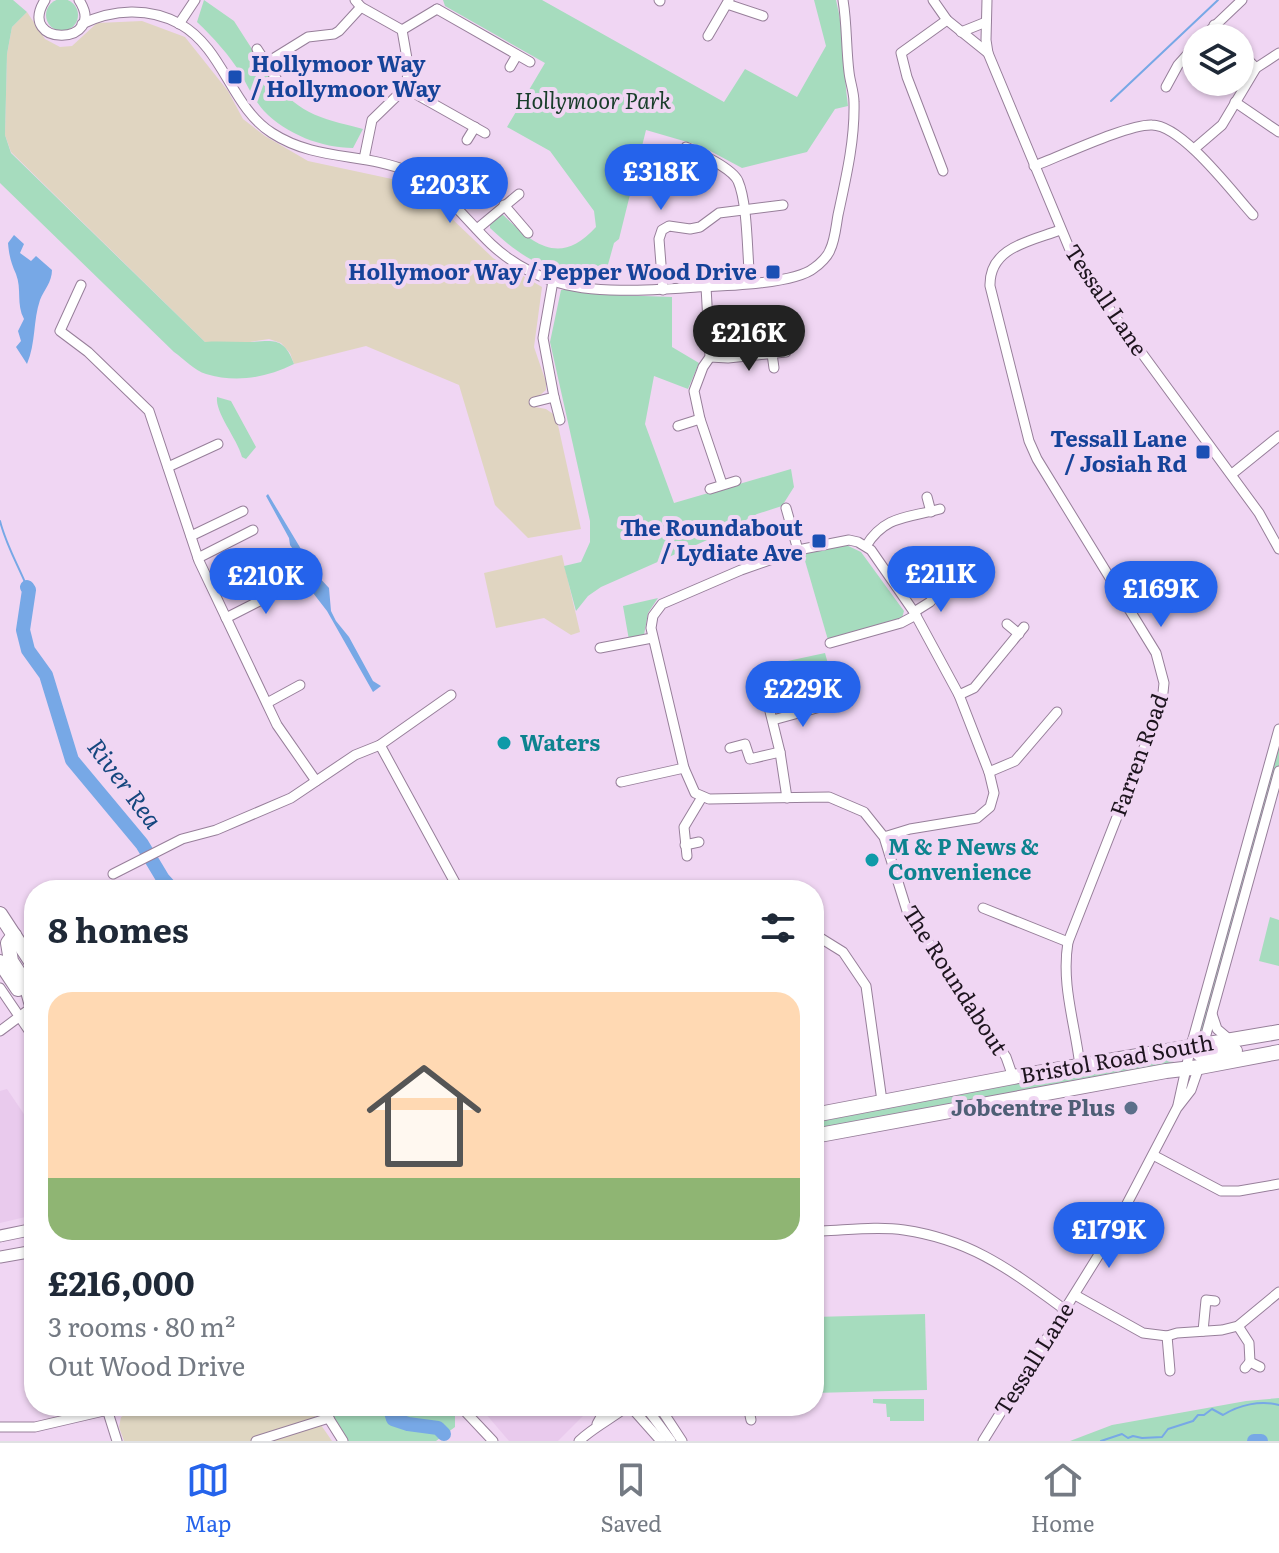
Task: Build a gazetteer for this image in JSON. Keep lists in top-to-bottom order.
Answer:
{
  "streets": {
    "highway": ["Bristol Road South"],
    "street": ["Tessall Lane", "Farren Road", "The Roundabout"]
  },
  "crossings": [
    ["Tessall Lane", "Farren Road"],
    ["Tessall Lane", "Bristol Road South"],
    ["Farren Road", "Bristol Road South"],
    ["The Roundabout", "Bristol Road South"]
  ],
  "water": ["River Rea"],
  "parks": ["Hollymoor Park"],
  "places": {
    "transit": [
      "Hollymoor Way / Hollymoor Way",
      "Hollymoor Way / Pepper Wood Drive",
      "Tessall Lane / Josiah Rd",
      "The Roundabout / Lydiate Ave"
    ],
    "other": ["Waters", "M & P News & Convenience", "Jobcentre Plus"]
  },
  "page": {
    "price": [
      "£318K",
      "£203K",
      "£216K",
      "£211K",
      "£210K",
      "£169K",
      "£229K",
      "£179K"
    ],
    "heading": "8 homes",
    "list": [
      {
        "name": "£216,000",
        "note": "3 rooms · 80 m² · Out Wood Drive"
      }
    ],
    "tabs": ["Map", "Saved", "Home"]
  }
}
